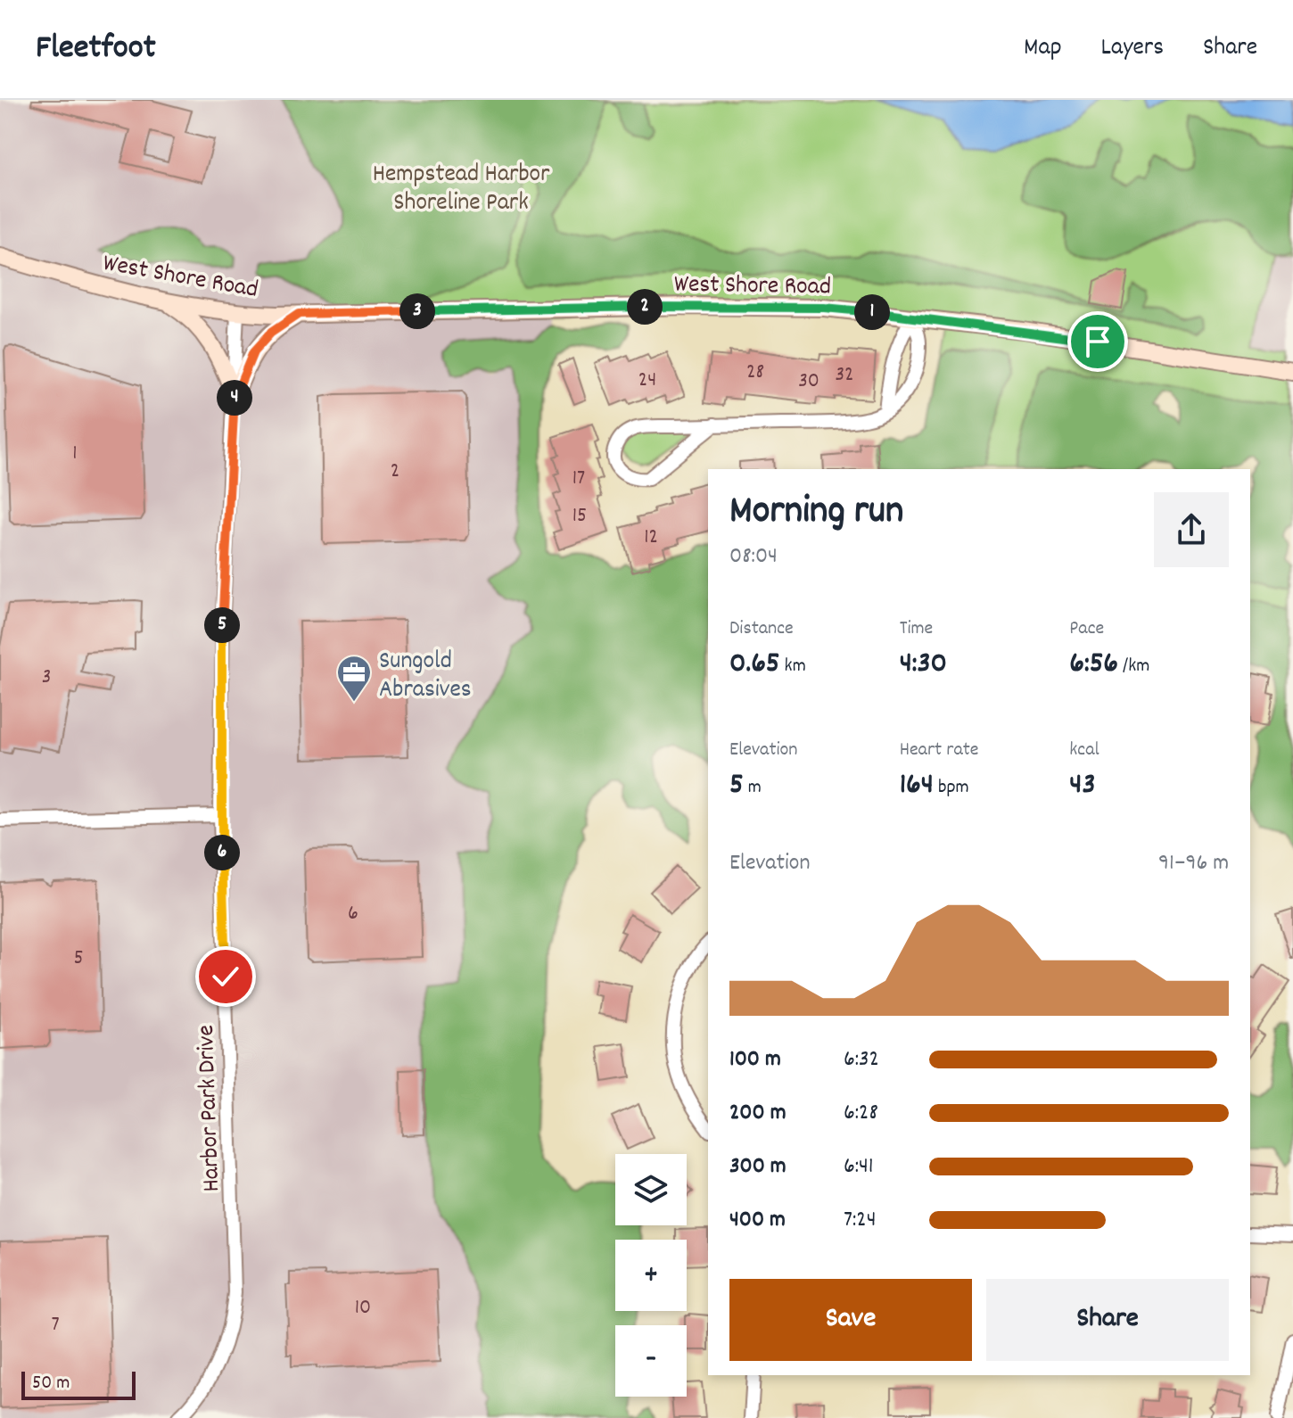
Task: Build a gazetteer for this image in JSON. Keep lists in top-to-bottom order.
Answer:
{
  "streets": {
    "main road": ["West Shore Road"],
    "street": ["Harbor Park Drive"]
  },
  "crossings": [
    ["West Shore Road", "Harbor Park Drive"]
  ],
  "parks": ["Hempstead Harbor Shoreline Park"],
  "places": {
    "office": ["Sungold Abrasives"]
  },
  "house_numbers": [
    "28",
    "32",
    "24",
    "30",
    "1",
    "2",
    "17",
    "15",
    "12",
    "3",
    "6",
    "5",
    "10",
    "7"
  ],
  "scale_bar": "50 m",
  "page": {
    "header": "Fleetfoot",
    "nav": ["Map", "Layers", "Share"],
    "pins": [
      "2",
      "3",
      "1",
      "4",
      "5",
      "6"
    ],
    "heading": ["Morning run", "08:04"],
    "stats": [
      ["Distance", "0.65 km"],
      ["Time", "4:30"],
      ["Pace", "6:56 /km"],
      ["Elevation", "5 m"],
      ["Heart rate", "164 bpm"],
      ["kcal", "43"]
    ],
    "chart": ["Elevation", "91–96 m"],
    "list": [
      {
        "name": "100 m",
        "note": "6:32"
      },
      {
        "name": "200 m",
        "note": "6:28"
      },
      {
        "name": "300 m",
        "note": "6:41"
      },
      {
        "name": "400 m",
        "note": "7:24"
      }
    ],
    "map_buttons": ["+", "−"],
    "buttons": ["Save", "Share"],
    "scale": "50 m"
  }
}
